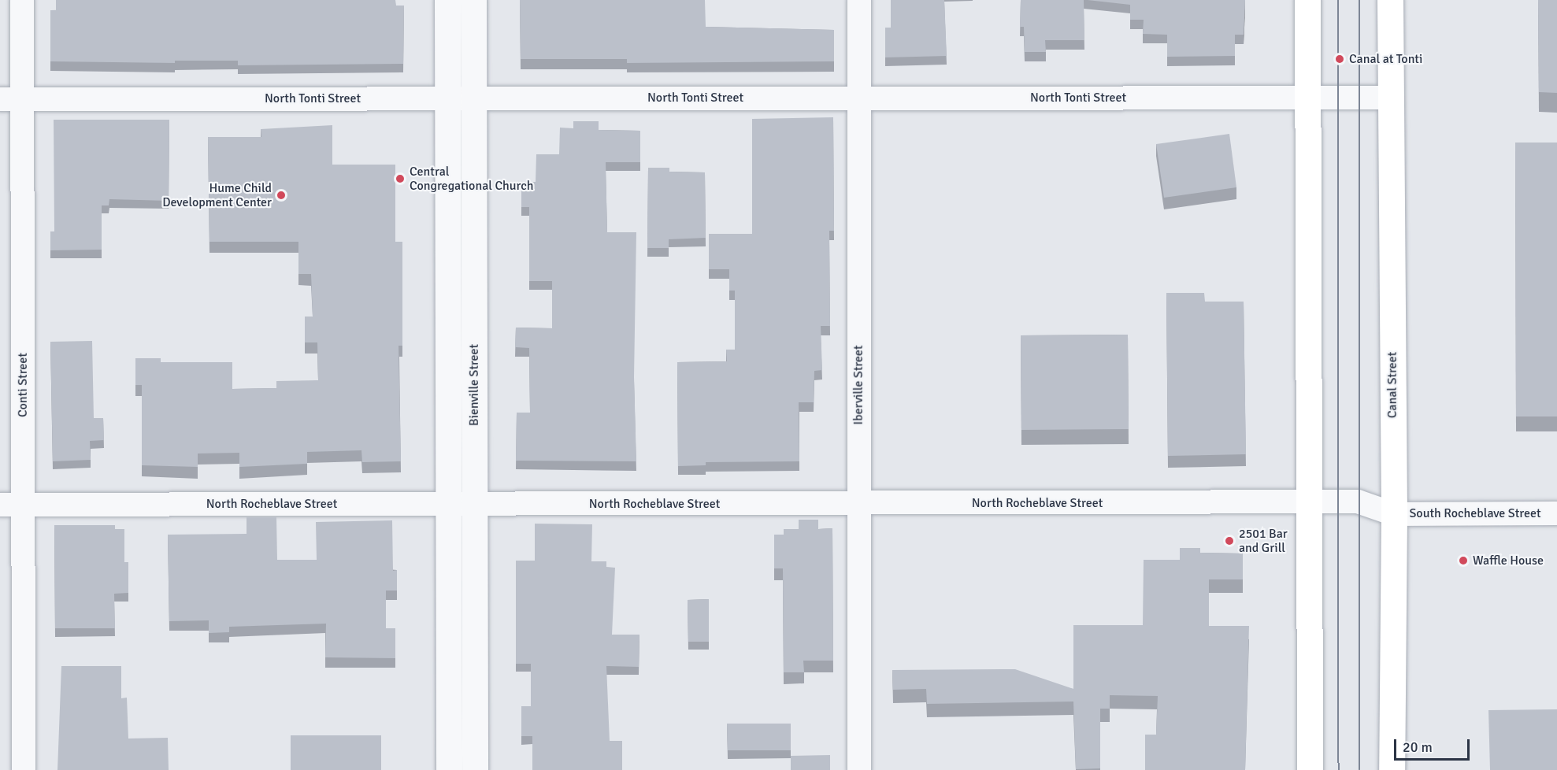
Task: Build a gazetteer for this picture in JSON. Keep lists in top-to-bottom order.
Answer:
{
  "streets": {
    "main road": ["Canal Street"],
    "street": [
      "North Tonti Street",
      "Conti Street",
      "Bienville Street",
      "Iberville Street",
      "North Rocheblave Street",
      "South Rocheblave Street"
    ]
  },
  "crossings": [
    ["North Tonti Street", "Conti Street"],
    ["North Tonti Street", "Bienville Street"],
    ["North Tonti Street", "Iberville Street"],
    ["North Tonti Street", "Canal Street"],
    ["Conti Street", "North Rocheblave Street"],
    ["Bienville Street", "North Rocheblave Street"],
    ["Iberville Street", "North Rocheblave Street"],
    ["Canal Street", "North Rocheblave Street"],
    ["Canal Street", "South Rocheblave Street"],
    ["North Rocheblave Street", "South Rocheblave Street"]
  ],
  "places": [
    "Canal at Tonti",
    "Central Congregational Church",
    "Hume Child Development Center",
    "2501 Bar and Grill",
    "Waffle House"
  ],
  "scale_bar": "20 m"
}
